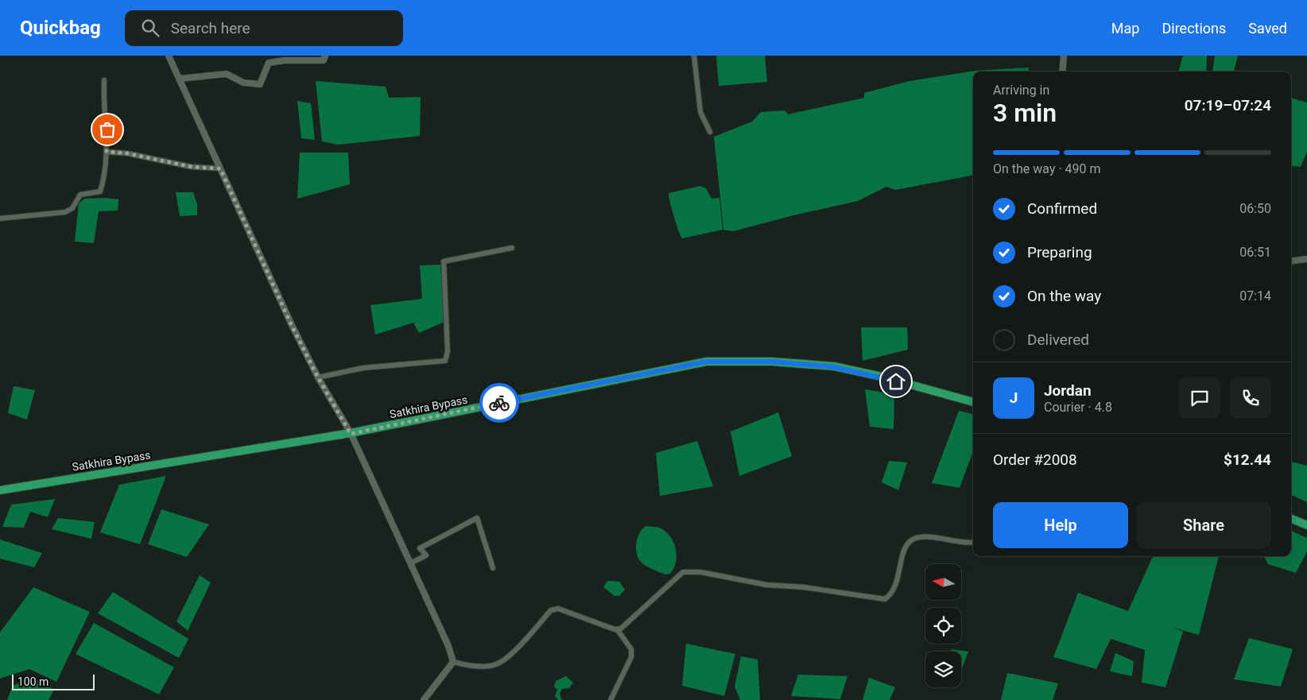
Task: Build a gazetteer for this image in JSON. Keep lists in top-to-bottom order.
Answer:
{
  "streets": {
    "highway": ["Satkhira Bypass"]
  },
  "scale_bar": "100 m",
  "north": "left",
  "page": {
    "header": "Quickbag",
    "search": "Search here",
    "nav": ["Map", "Directions", "Saved"],
    "heading": ["3 min", "Arriving in", "07:19–07:24"],
    "panel": [
      "Jordan",
      "Courier · 4.8",
      "Order #2008",
      "$12.44"
    ],
    "bar": "On the way · 490 m",
    "list": [
      ["Confirmed", "06:50"],
      ["Preparing", "06:51"],
      ["On the way", "07:14"],
      "Delivered"
    ],
    "round": "J",
    "buttons": ["Help", "Share"],
    "scale": "100 m"
  }
}
